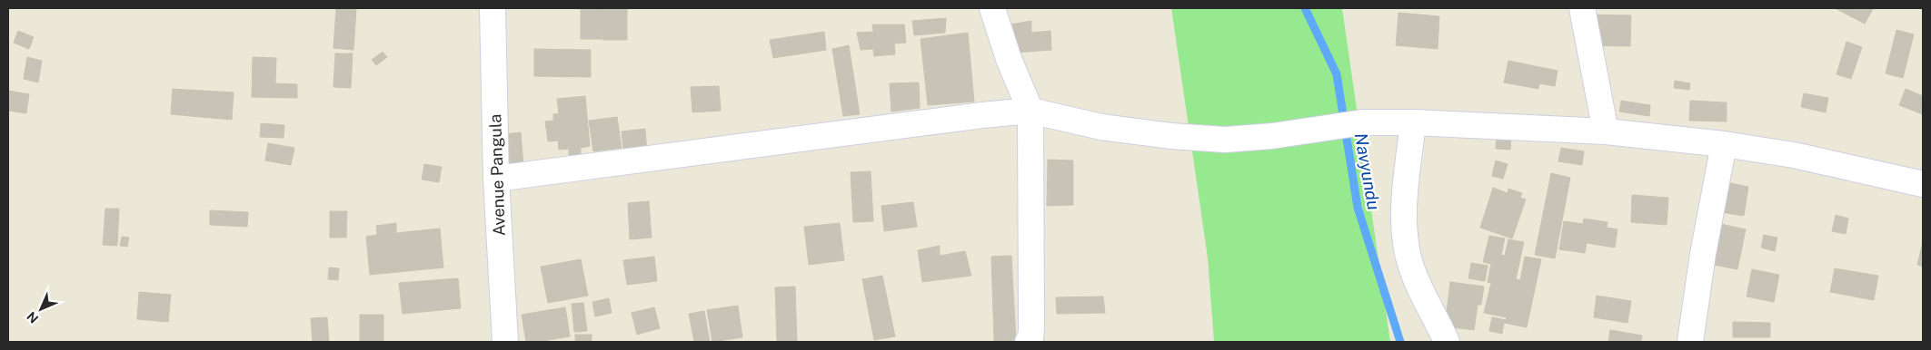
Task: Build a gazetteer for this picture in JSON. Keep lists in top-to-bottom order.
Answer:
{
  "streets": {
    "street": ["Avenue Pangula"]
  },
  "water": ["Navyundu"],
  "north": "bottom left"
}
